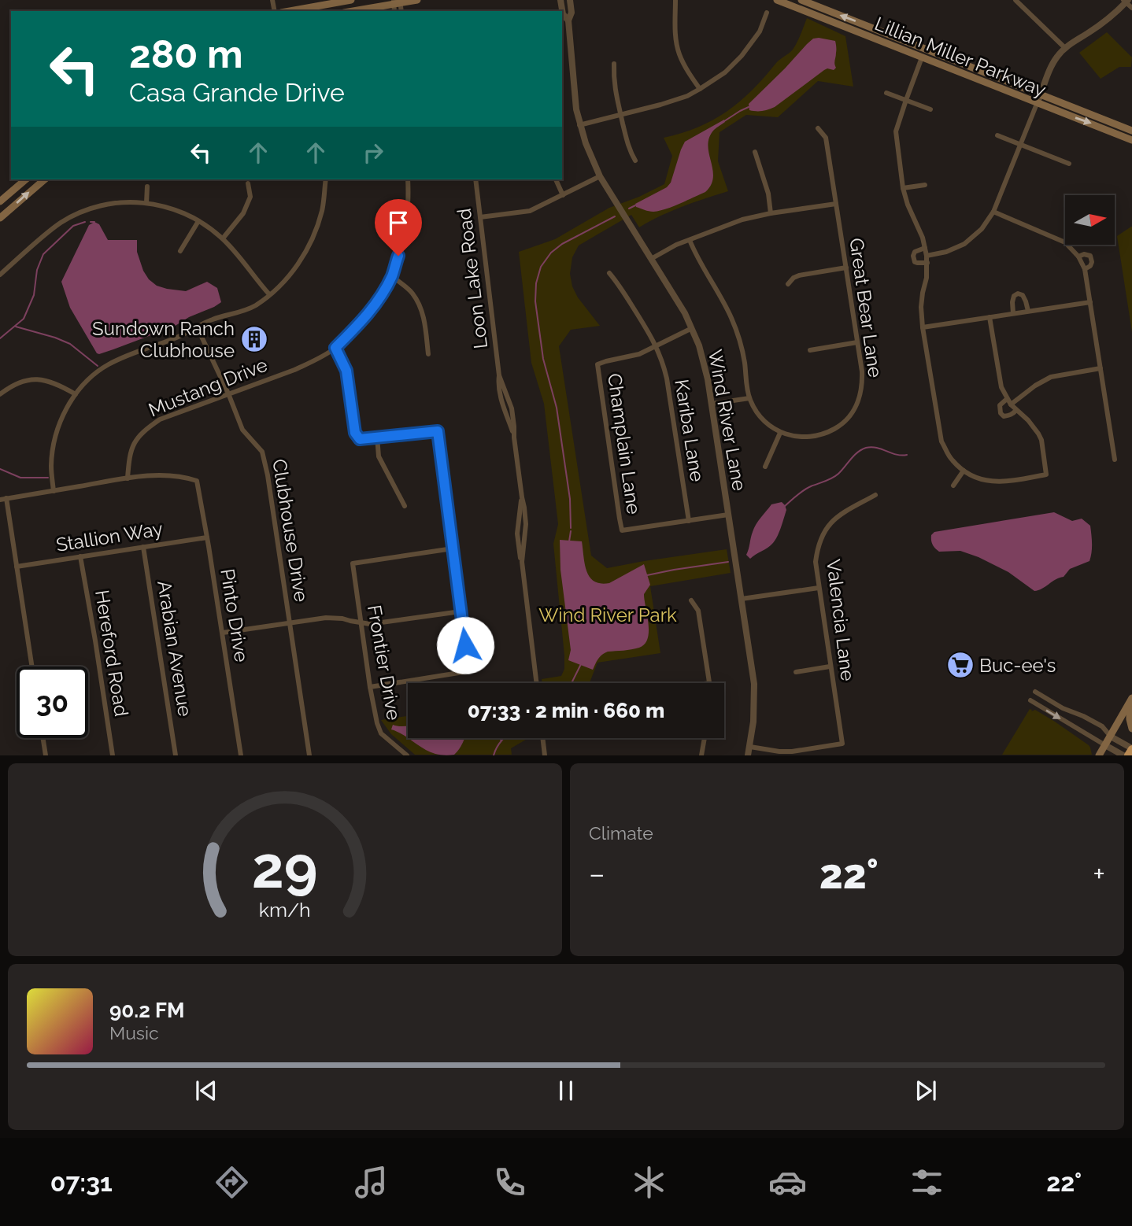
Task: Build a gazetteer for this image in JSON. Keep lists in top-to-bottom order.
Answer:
{
  "streets": {
    "main road": ["Lillian Miller Parkway"],
    "street": [
      "Loon Lake Road",
      "Great Bear Lane",
      "Mustang Drive",
      "Wind River Lane",
      "Kariba Lane",
      "Champlain Lane",
      "Clubhouse Drive",
      "Stallion Way",
      "Pinto Drive",
      "Valencia Lane",
      "Arabian Avenue",
      "Hereford Road",
      "Frontier Drive"
    ]
  },
  "crossings": [
    ["Mustang Drive", "Clubhouse Drive"],
    ["Mustang Drive", "Pinto Drive"],
    ["Wind River Lane", "Champlain Lane"],
    ["Wind River Lane", "Valencia Lane"],
    ["Kariba Lane", "Champlain Lane"],
    ["Stallion Way", "Pinto Drive"],
    ["Stallion Way", "Arabian Avenue"],
    ["Stallion Way", "Hereford Road"]
  ],
  "parks": ["Wind River Park"],
  "places": {
    "building": ["Sundown Ranch Clubhouse"],
    "supermarket": ["Buc-ee's"]
  },
  "north": "right",
  "page": {
    "turn": ["280 m", "Casa Grande Drive"],
    "limit": "30",
    "trip": "07:33 · 2 min · 660 m",
    "tile": "Climate",
    "heat": ["−", "22°", "+"],
    "song": ["90.2 FM", "Music"],
    "tabs": ["07:31", "22°"],
    "gauge": ["29", "km/h"]
  }
}
